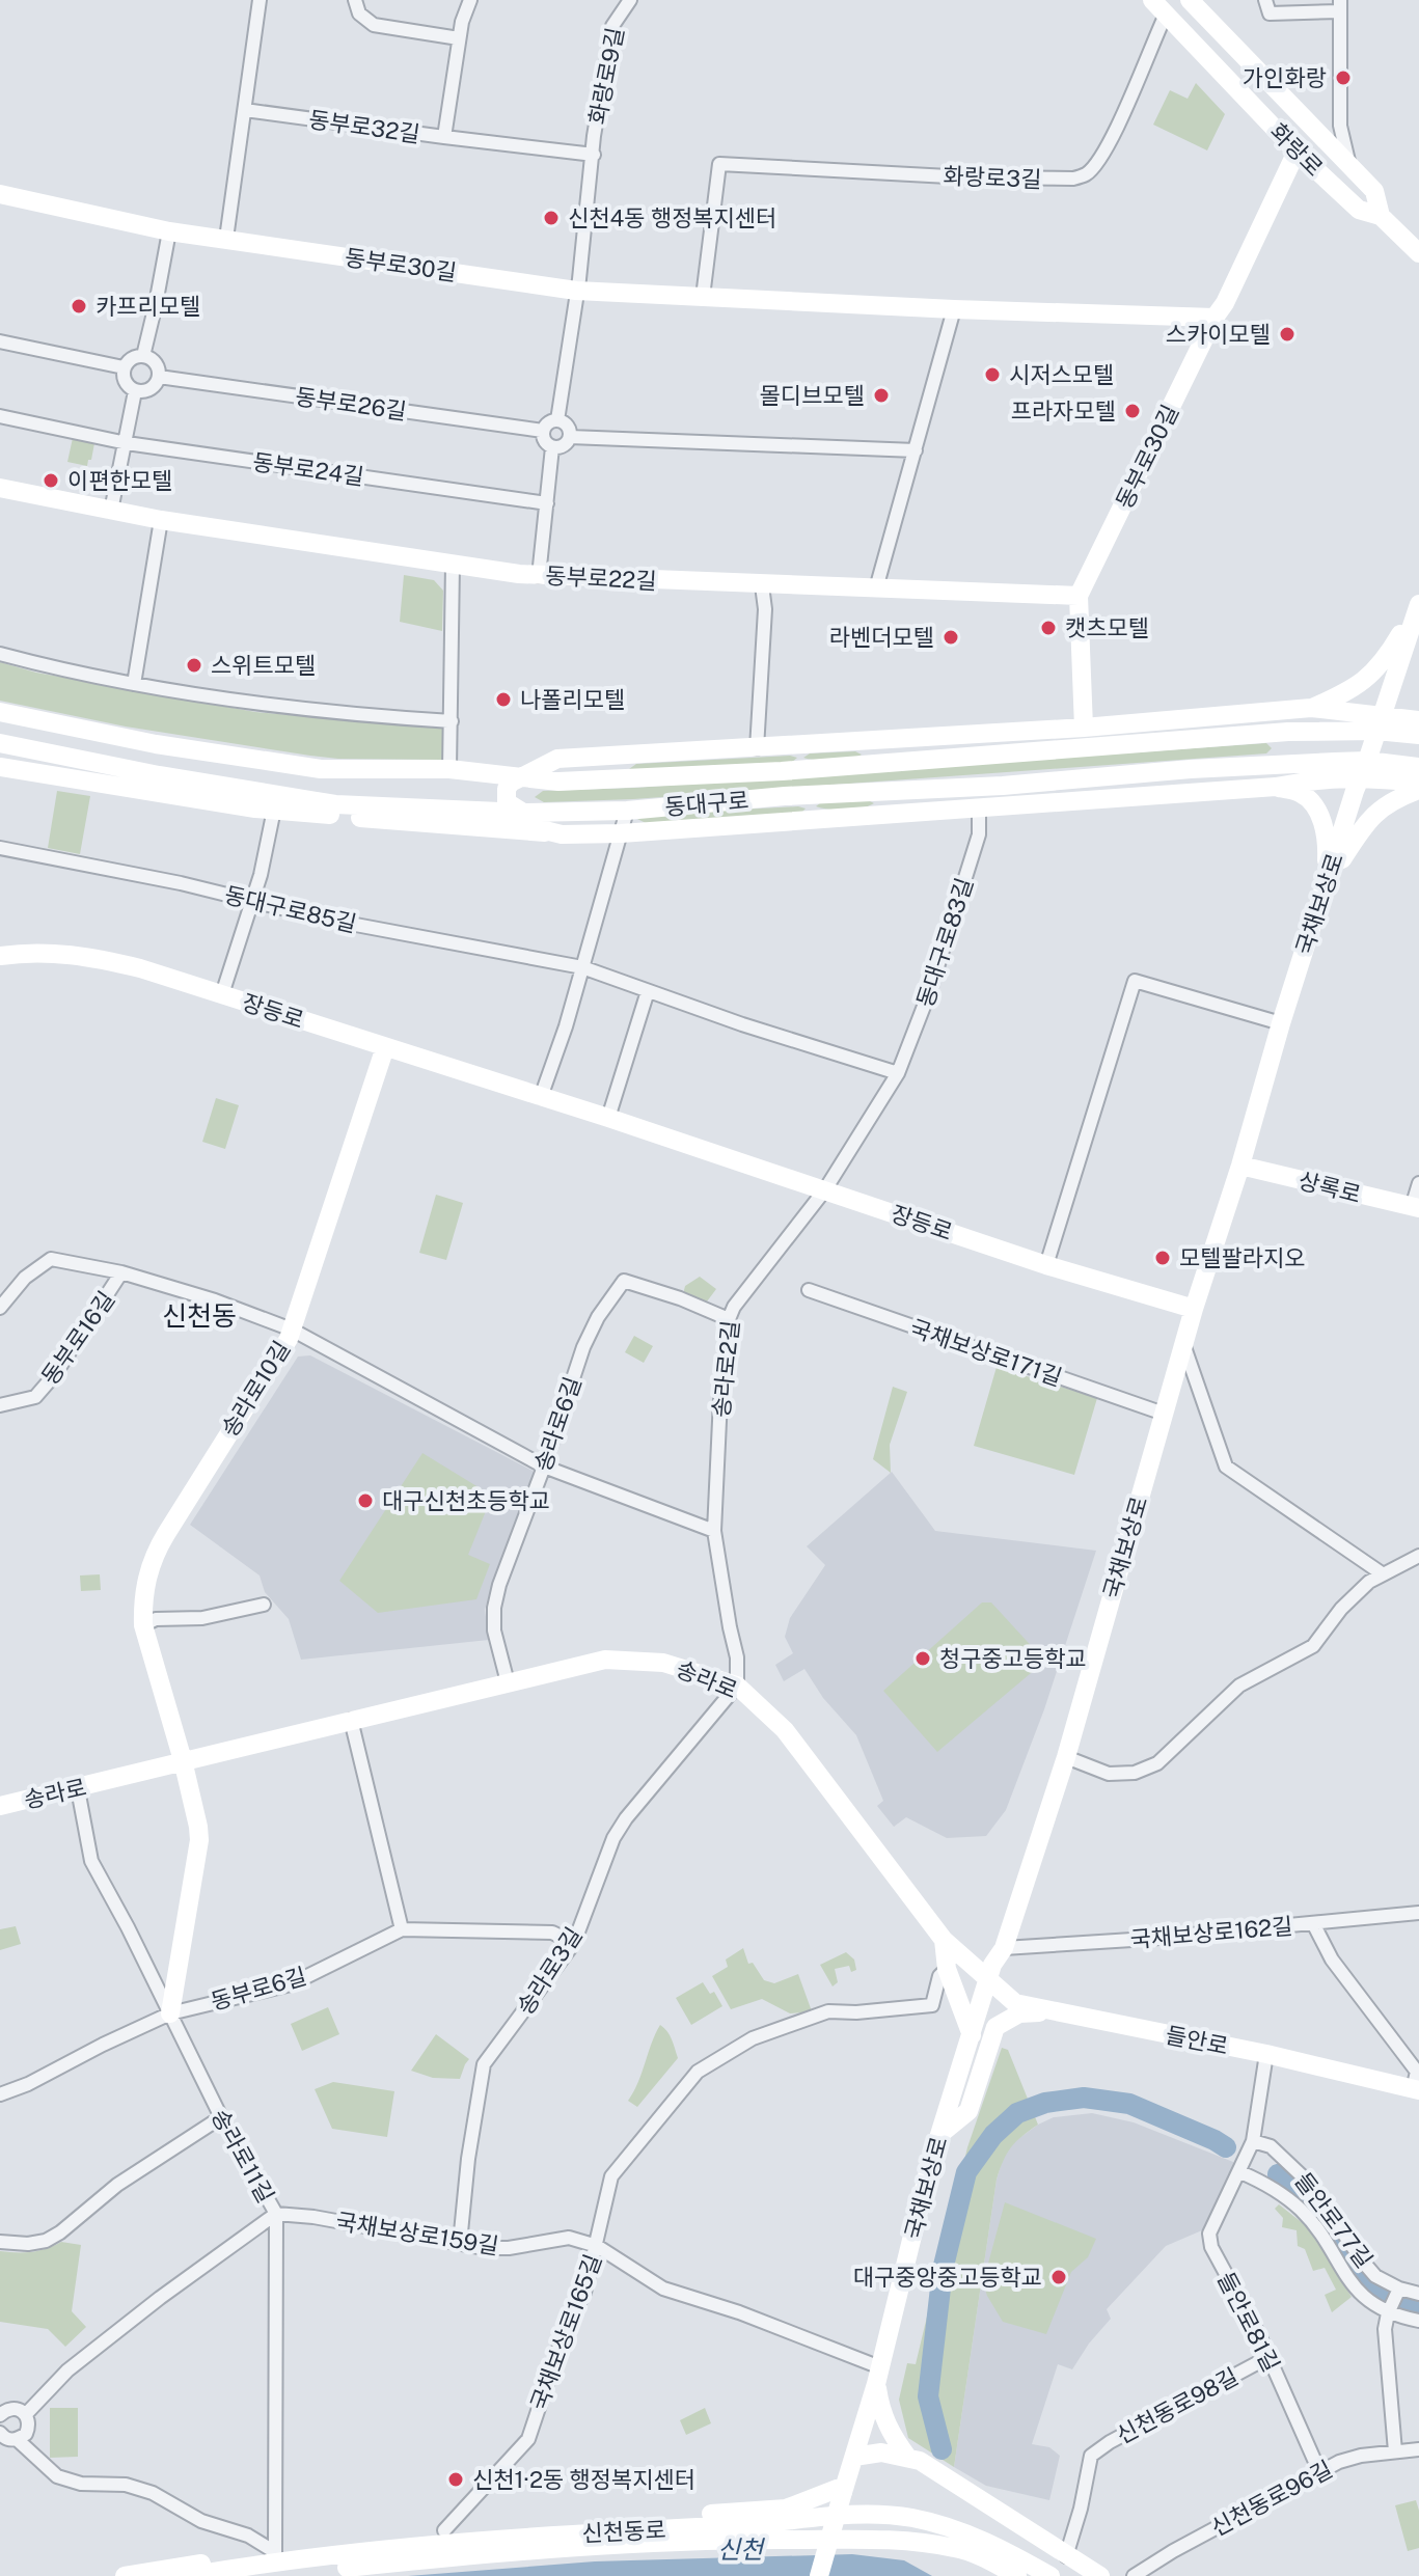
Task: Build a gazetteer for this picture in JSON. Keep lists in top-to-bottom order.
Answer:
{
  "streets": {
    "main road": [
      "화랑로",
      "동부로30길",
      "동부로22길",
      "동대구로",
      "국채보상로",
      "장등로",
      "상록로",
      "송라로10길",
      "송라로",
      "들안로",
      "신천동로"
    ],
    "street": [
      "화랑로9길",
      "동부로32길",
      "화랑로3길",
      "동부로26길",
      "동부로24길",
      "동대구로85길",
      "동대구로83길",
      "동부로16길",
      "국채보상로171길",
      "송라로2길",
      "송라로6길",
      "국채보상로162길",
      "송라로3길",
      "동부로6길",
      "송라로11길",
      "들안로77길",
      "국채보상로159길",
      "들안로81길",
      "국채보상로165길",
      "신천동로98길",
      "신천동로96길"
    ]
  },
  "crossings": [
    ["화랑로9길", "동부로32길"],
    ["화랑로", "화랑로3길"],
    ["화랑로", "동부로30길"],
    ["화랑로3길", "동부로30길"],
    ["동부로30길", "동부로22길"],
    ["동대구로", "국채보상로"],
    ["국채보상로", "장등로"],
    ["국채보상로", "상록로"],
    ["국채보상로", "국채보상로171길"],
    ["국채보상로", "송라로"],
    ["국채보상로", "국채보상로162길"],
    ["국채보상로", "들안로"],
    ["국채보상로", "국채보상로159길"],
    ["국채보상로", "신천동로"],
    ["동대구로83길", "장등로"],
    ["동대구로83길", "송라로2길"],
    ["장등로", "송라로2길"],
    ["장등로", "송라로10길"],
    ["동부로16길", "송라로10길"],
    ["동부로16길", "송라로6길"],
    ["송라로2길", "송라로6길"],
    ["송라로2길", "송라로"],
    ["송라로2길", "송라로3길"],
    ["송라로10길", "송라로"],
    ["송라로10길", "동부로6길"],
    ["송라로10길", "송라로11길"],
    ["송라로6길", "송라로"],
    ["송라로", "송라로3길"],
    ["송라로", "들안로"],
    ["송라로", "송라로11길"],
    ["국채보상로162길", "들안로"],
    ["송라로3길", "동부로6길"],
    ["송라로3길", "국채보상로159길"],
    ["동부로6길", "송라로11길"],
    ["송라로11길", "국채보상로159길"],
    ["송라로11길", "신천동로"],
    ["국채보상로159길", "국채보상로165길"],
    ["들안로81길", "신천동로98길"],
    ["들안로81길", "신천동로96길"],
    ["국채보상로165길", "신천동로"]
  ],
  "districts": ["신천동"],
  "water": ["신천"],
  "places": [
    "가인화랑",
    "신천4동 행정복지센터",
    "카프리모텔",
    "스카이모텔",
    "시저스모텔",
    "몰디브모텔",
    "프라자모텔",
    "이편한모텔",
    "캣츠모텔",
    "라벤더모텔",
    "스위트모텔",
    "나폴리모텔",
    "모텔팔라지오",
    "대구신천초등학교",
    "청구중고등학교",
    "대구중앙중고등학교",
    "신천1·2동 행정복지센터"
  ]
}
